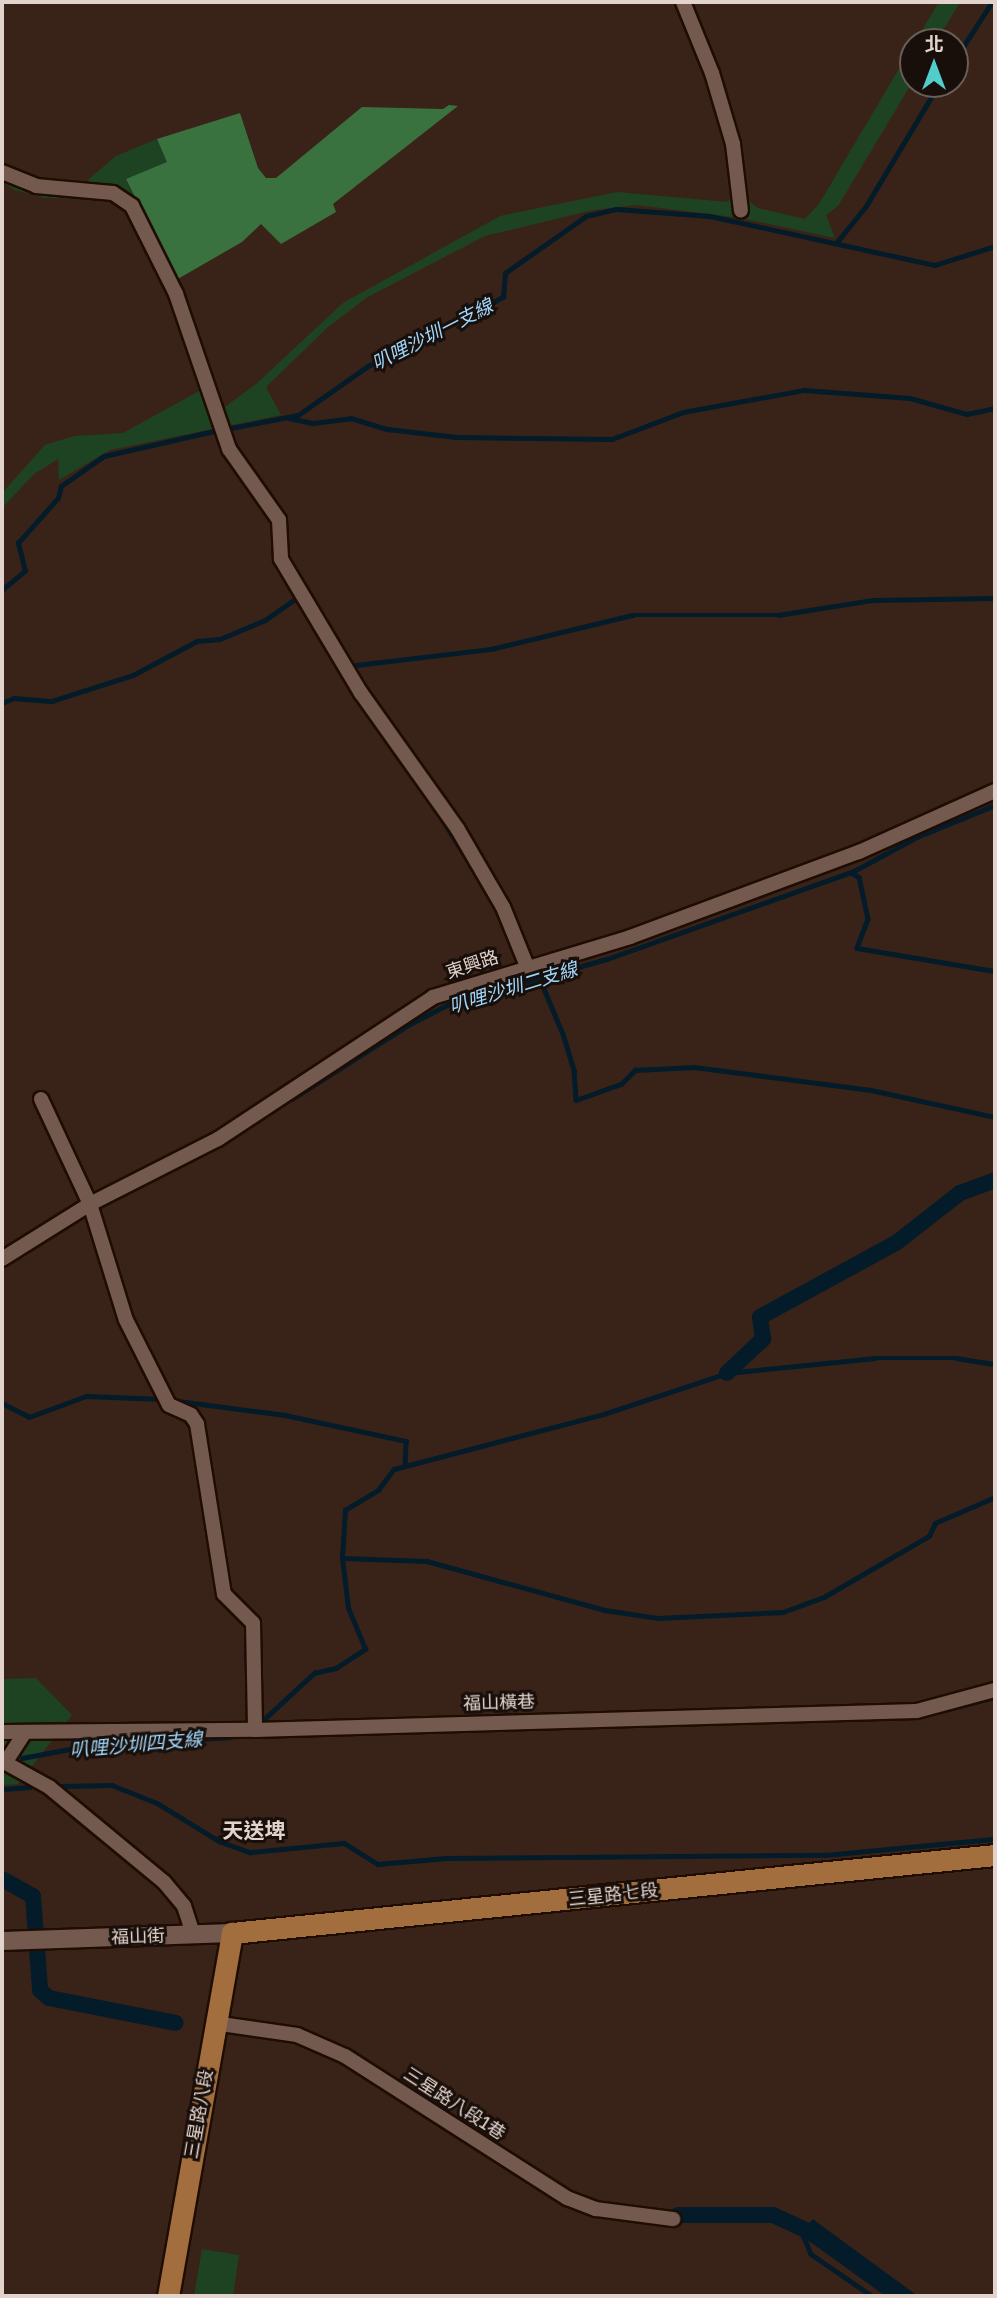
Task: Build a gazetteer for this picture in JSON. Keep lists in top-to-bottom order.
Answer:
{
  "streets": {
    "main road": ["三星路七段", "三星路八段"],
    "street": [
      "東興路",
      "福山橫巷",
      "福山街",
      "三星路八段1巷"
    ]
  },
  "crossings": [
    ["三星路七段", "福山街"],
    ["三星路七段", "三星路八段"],
    ["福山街", "三星路八段"],
    ["三星路八段1巷", "三星路八段"]
  ],
  "districts": ["天送埤"],
  "water": ["叭哩沙圳一支線", "叭哩沙圳二支線", "叭哩沙圳四支線"],
  "north": "top"
}
